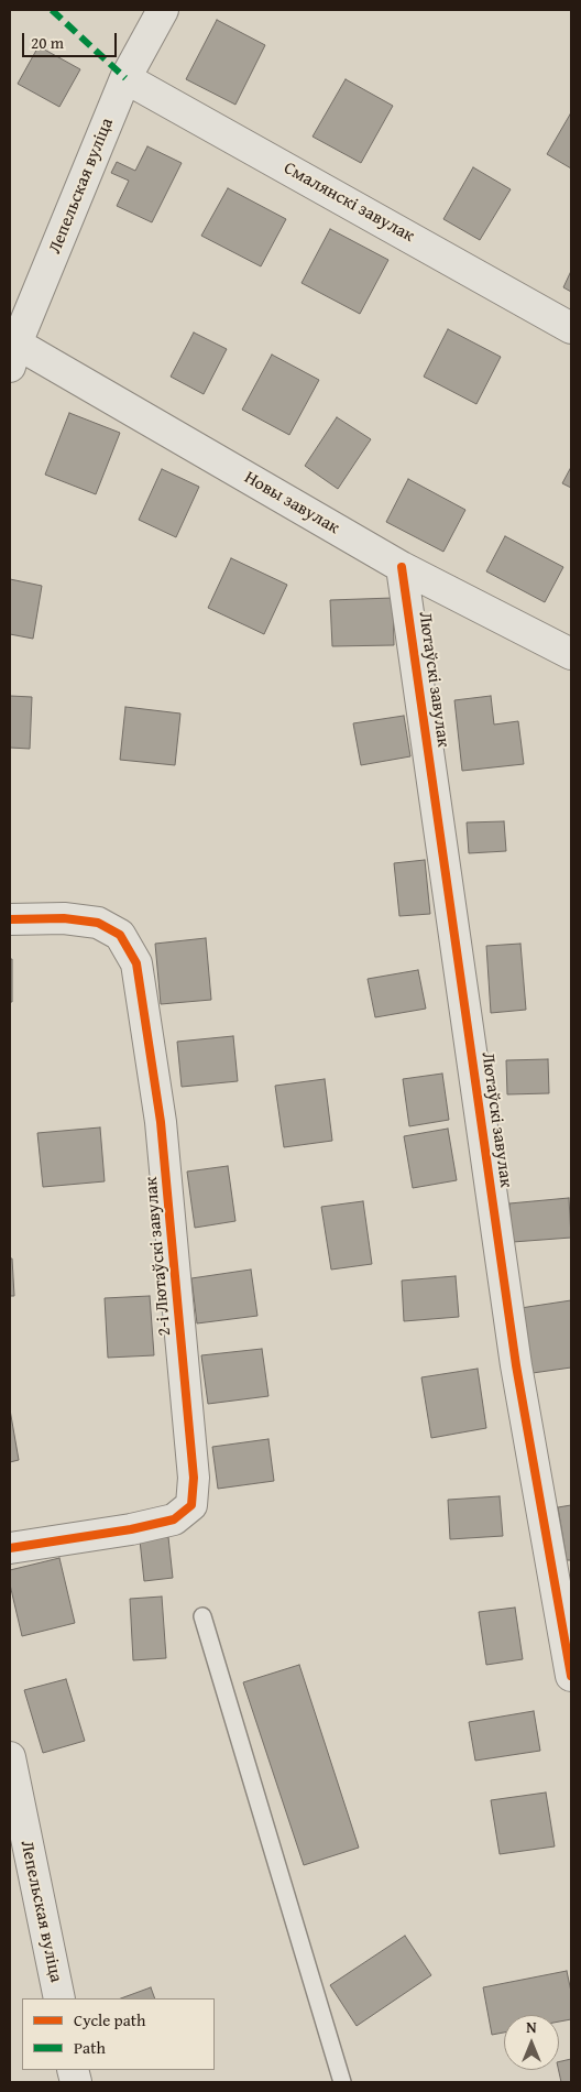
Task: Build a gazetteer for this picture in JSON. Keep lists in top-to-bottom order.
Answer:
{
  "streets": {
    "street": [
      "Лепельская вуліца",
      "Смалянскі завулак",
      "Новы завулак",
      "Лютаўскі завулак",
      "2-і Лютаўскі завулак"
    ]
  },
  "crossings": [
    ["Лепельская вуліца", "Смалянскі завулак"],
    ["Лепельская вуліца", "Новы завулак"],
    ["Новы завулак", "Лютаўскі завулак"]
  ],
  "legend": ["Cycle path", "Path"],
  "scale_bar": "20 m",
  "north": "top"
}
